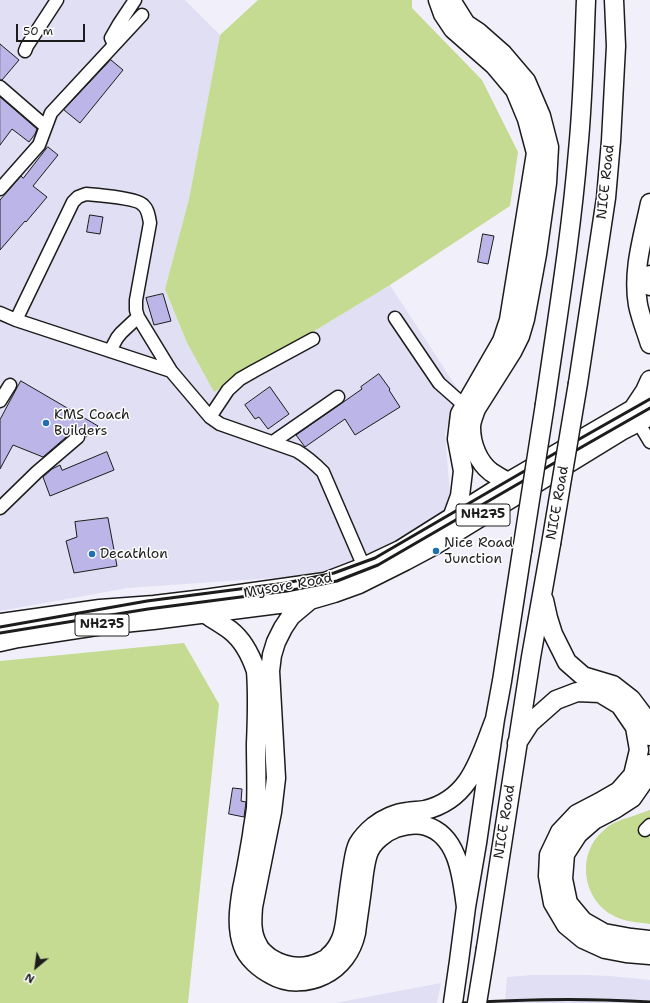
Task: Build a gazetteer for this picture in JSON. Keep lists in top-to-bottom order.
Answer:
{
  "streets": {
    "highway": ["NICE Road", "NH275", "Mysore Road"]
  },
  "places": ["KMS Coach Builders", "Nice Road Junction", "Decathlon"],
  "scale_bar": "50 m",
  "north": "bottom left"
}
